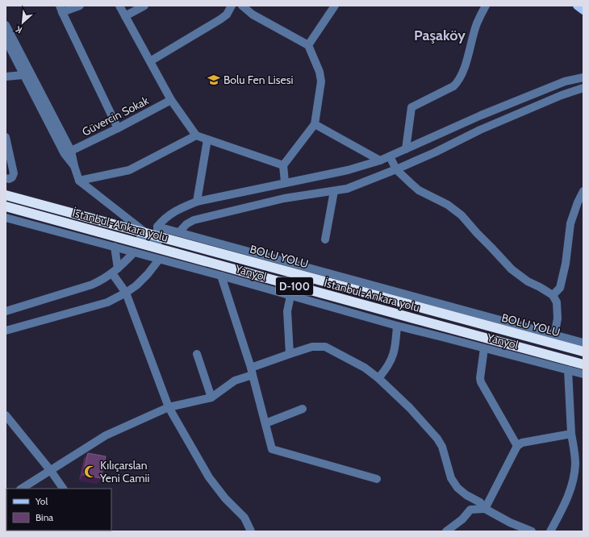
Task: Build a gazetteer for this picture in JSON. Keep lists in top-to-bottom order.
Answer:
{
  "streets": {
    "highway": ["İstanbul-Ankara yolu", "BOLU YOLU", "D-100"],
    "street": ["Güvercin Sokak", "Yanyol"]
  },
  "crossings": [
    ["BOLU YOLU", "Yanyol"]
  ],
  "districts": ["Paşaköy"],
  "places": {
    "school or university": ["Bolu Fen Lisesi"],
    "mosque": ["Kılıçarslan Yeni Camii"]
  },
  "legend": ["Yol", "Bina"],
  "north": "bottom left"
}
